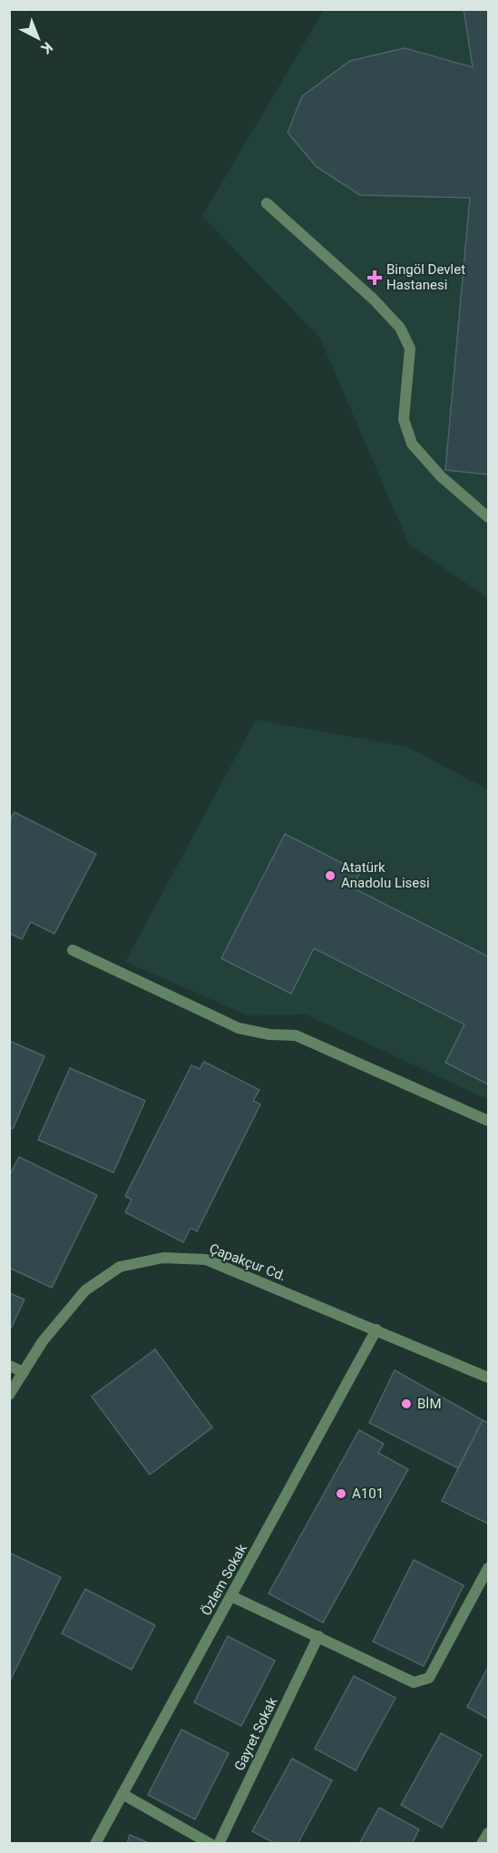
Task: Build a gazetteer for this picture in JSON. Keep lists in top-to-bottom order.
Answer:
{
  "streets": {
    "street": ["Çapakçur Cd.", "Özlem Sokak", "Gayret Sokak"]
  },
  "crossings": [
    ["Çapakçur Cd.", "Özlem Sokak"]
  ],
  "places": {
    "health": ["Bingöl Devlet Hastanesi"],
    "other": ["Atatürk Anadolu Lisesi", "BİM", "A101"]
  },
  "north": "bottom right"
}
